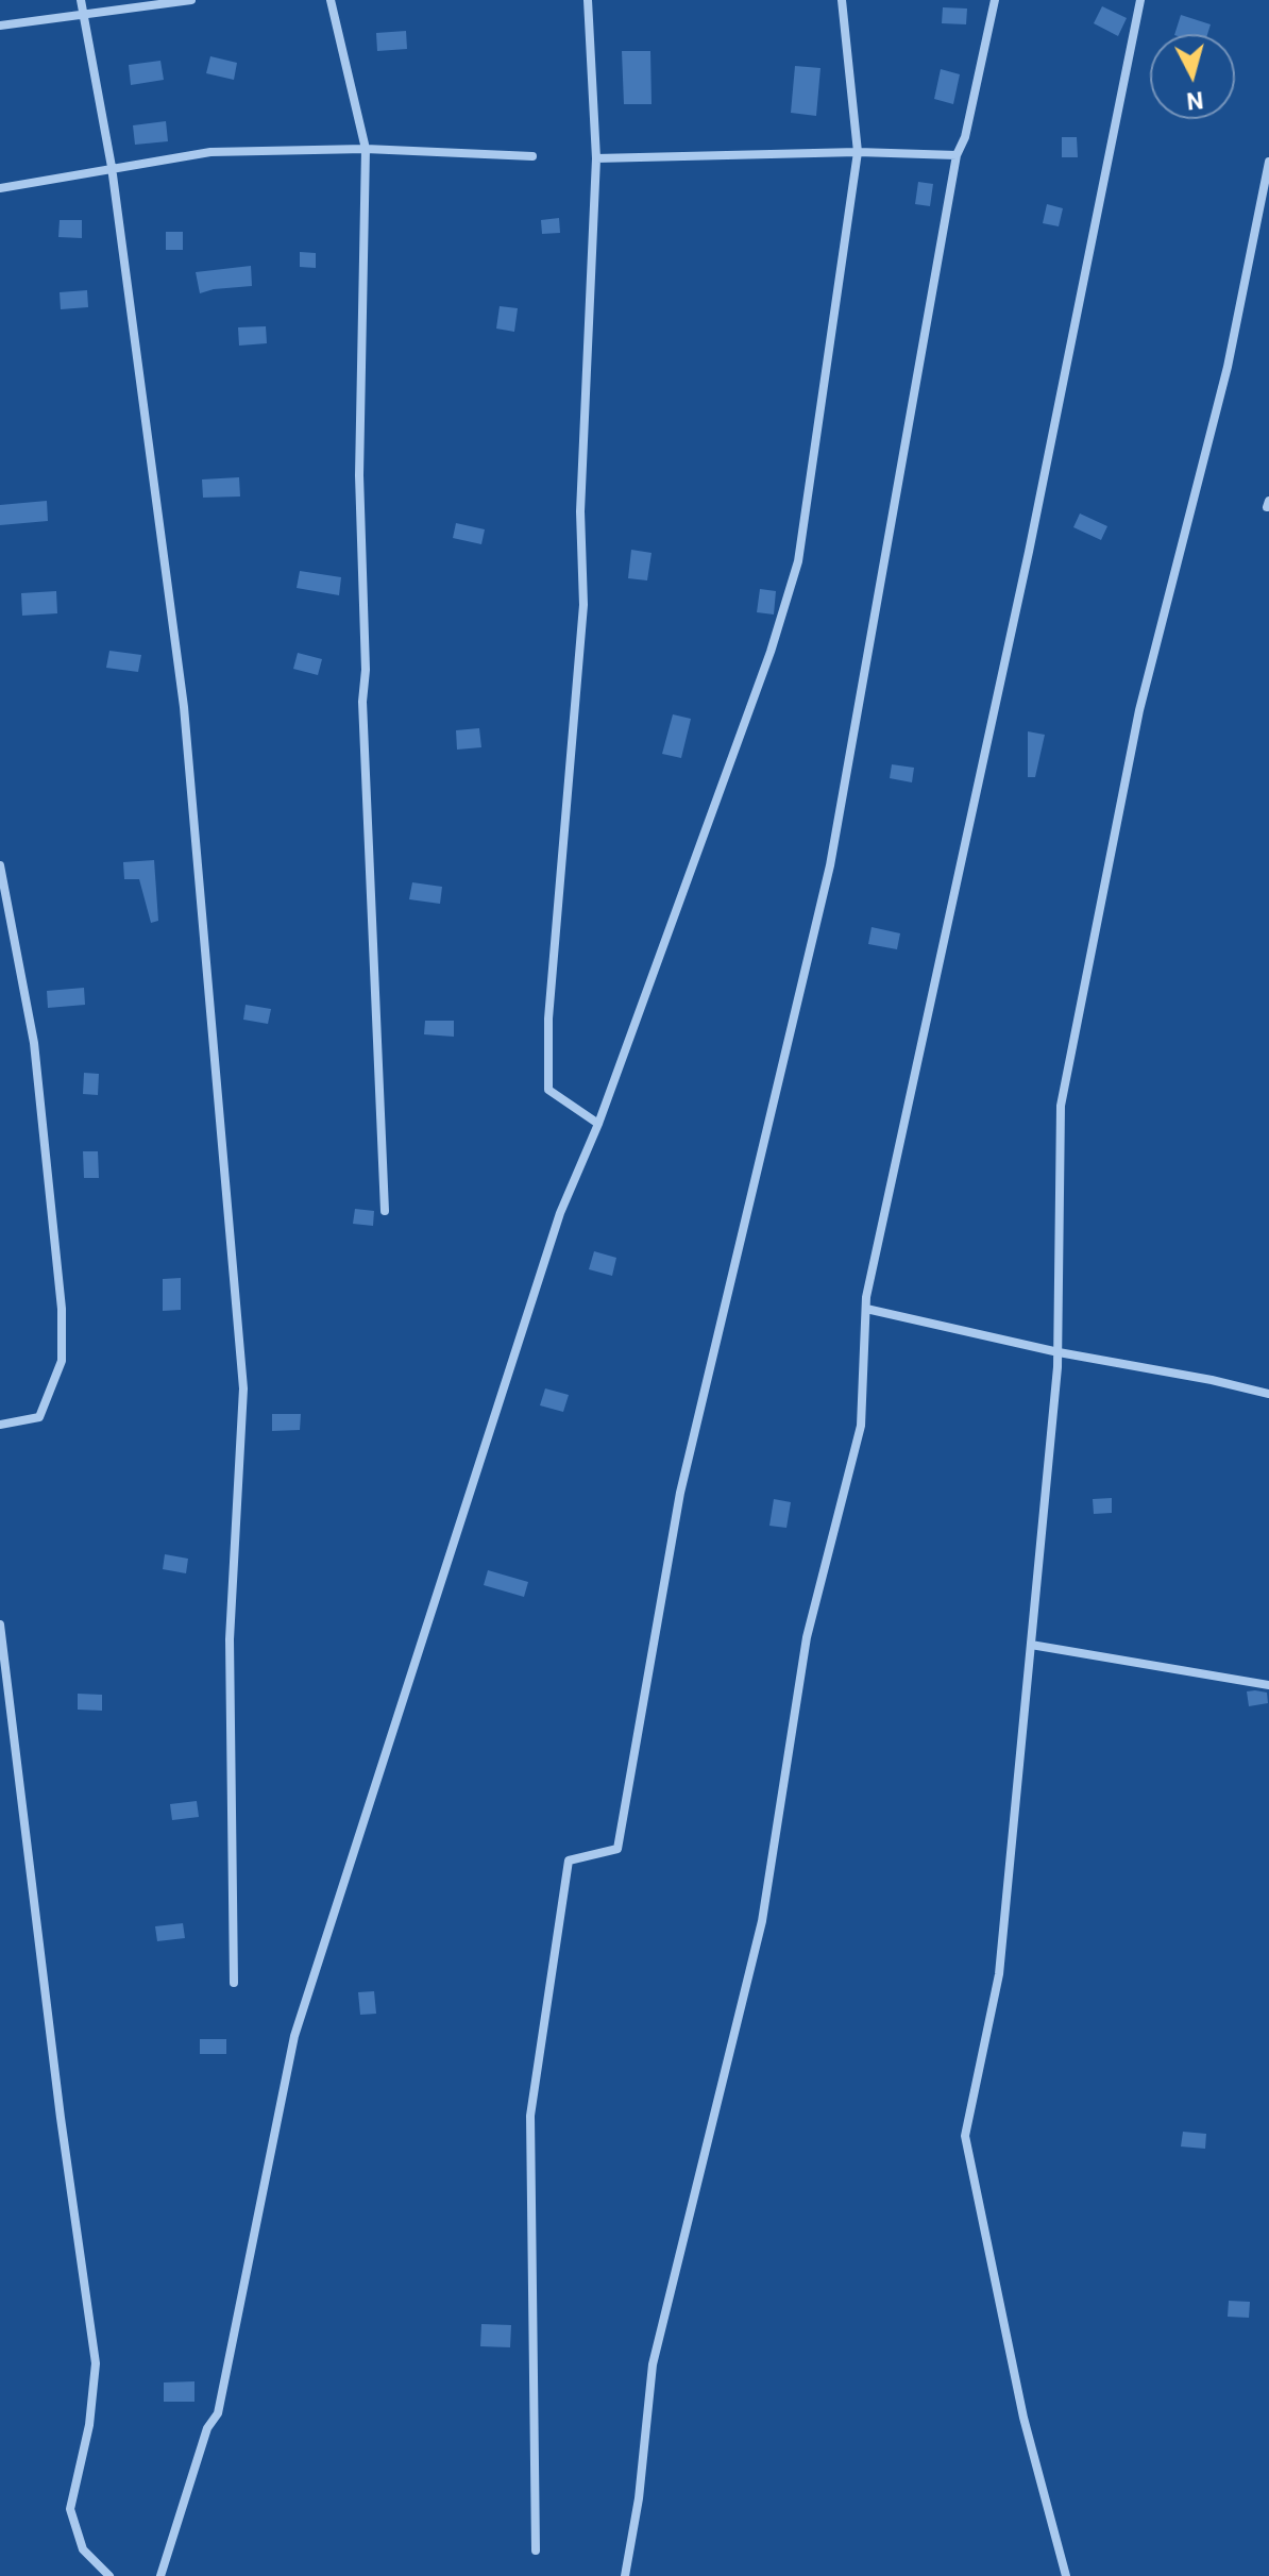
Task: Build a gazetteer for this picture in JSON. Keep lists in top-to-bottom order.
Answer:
{
  "north": "bottom"
}
